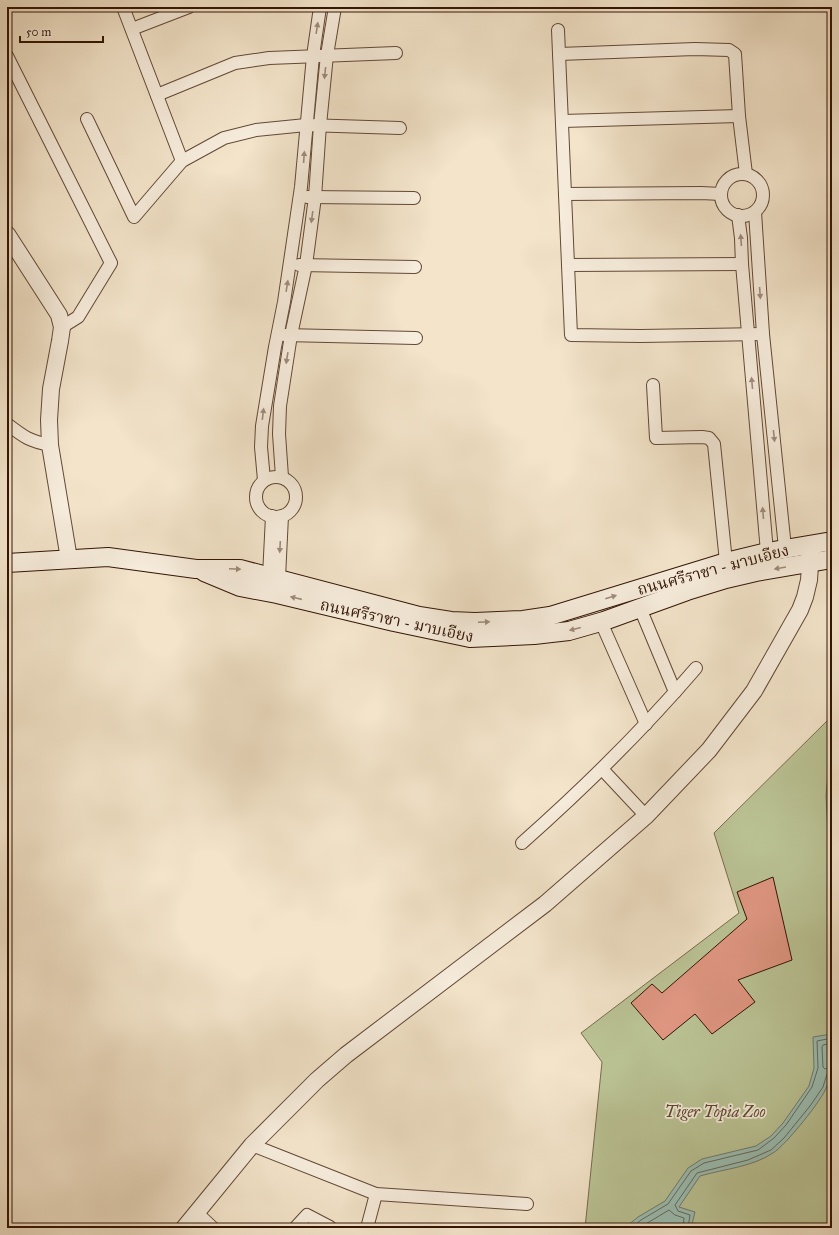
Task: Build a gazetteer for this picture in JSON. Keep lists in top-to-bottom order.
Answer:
{
  "streets": {
    "main road": ["ถนนศรีราชา - มาบเอียง"]
  },
  "parks": ["Tiger Topia Zoo"],
  "scale_bar": "50 m"
}
